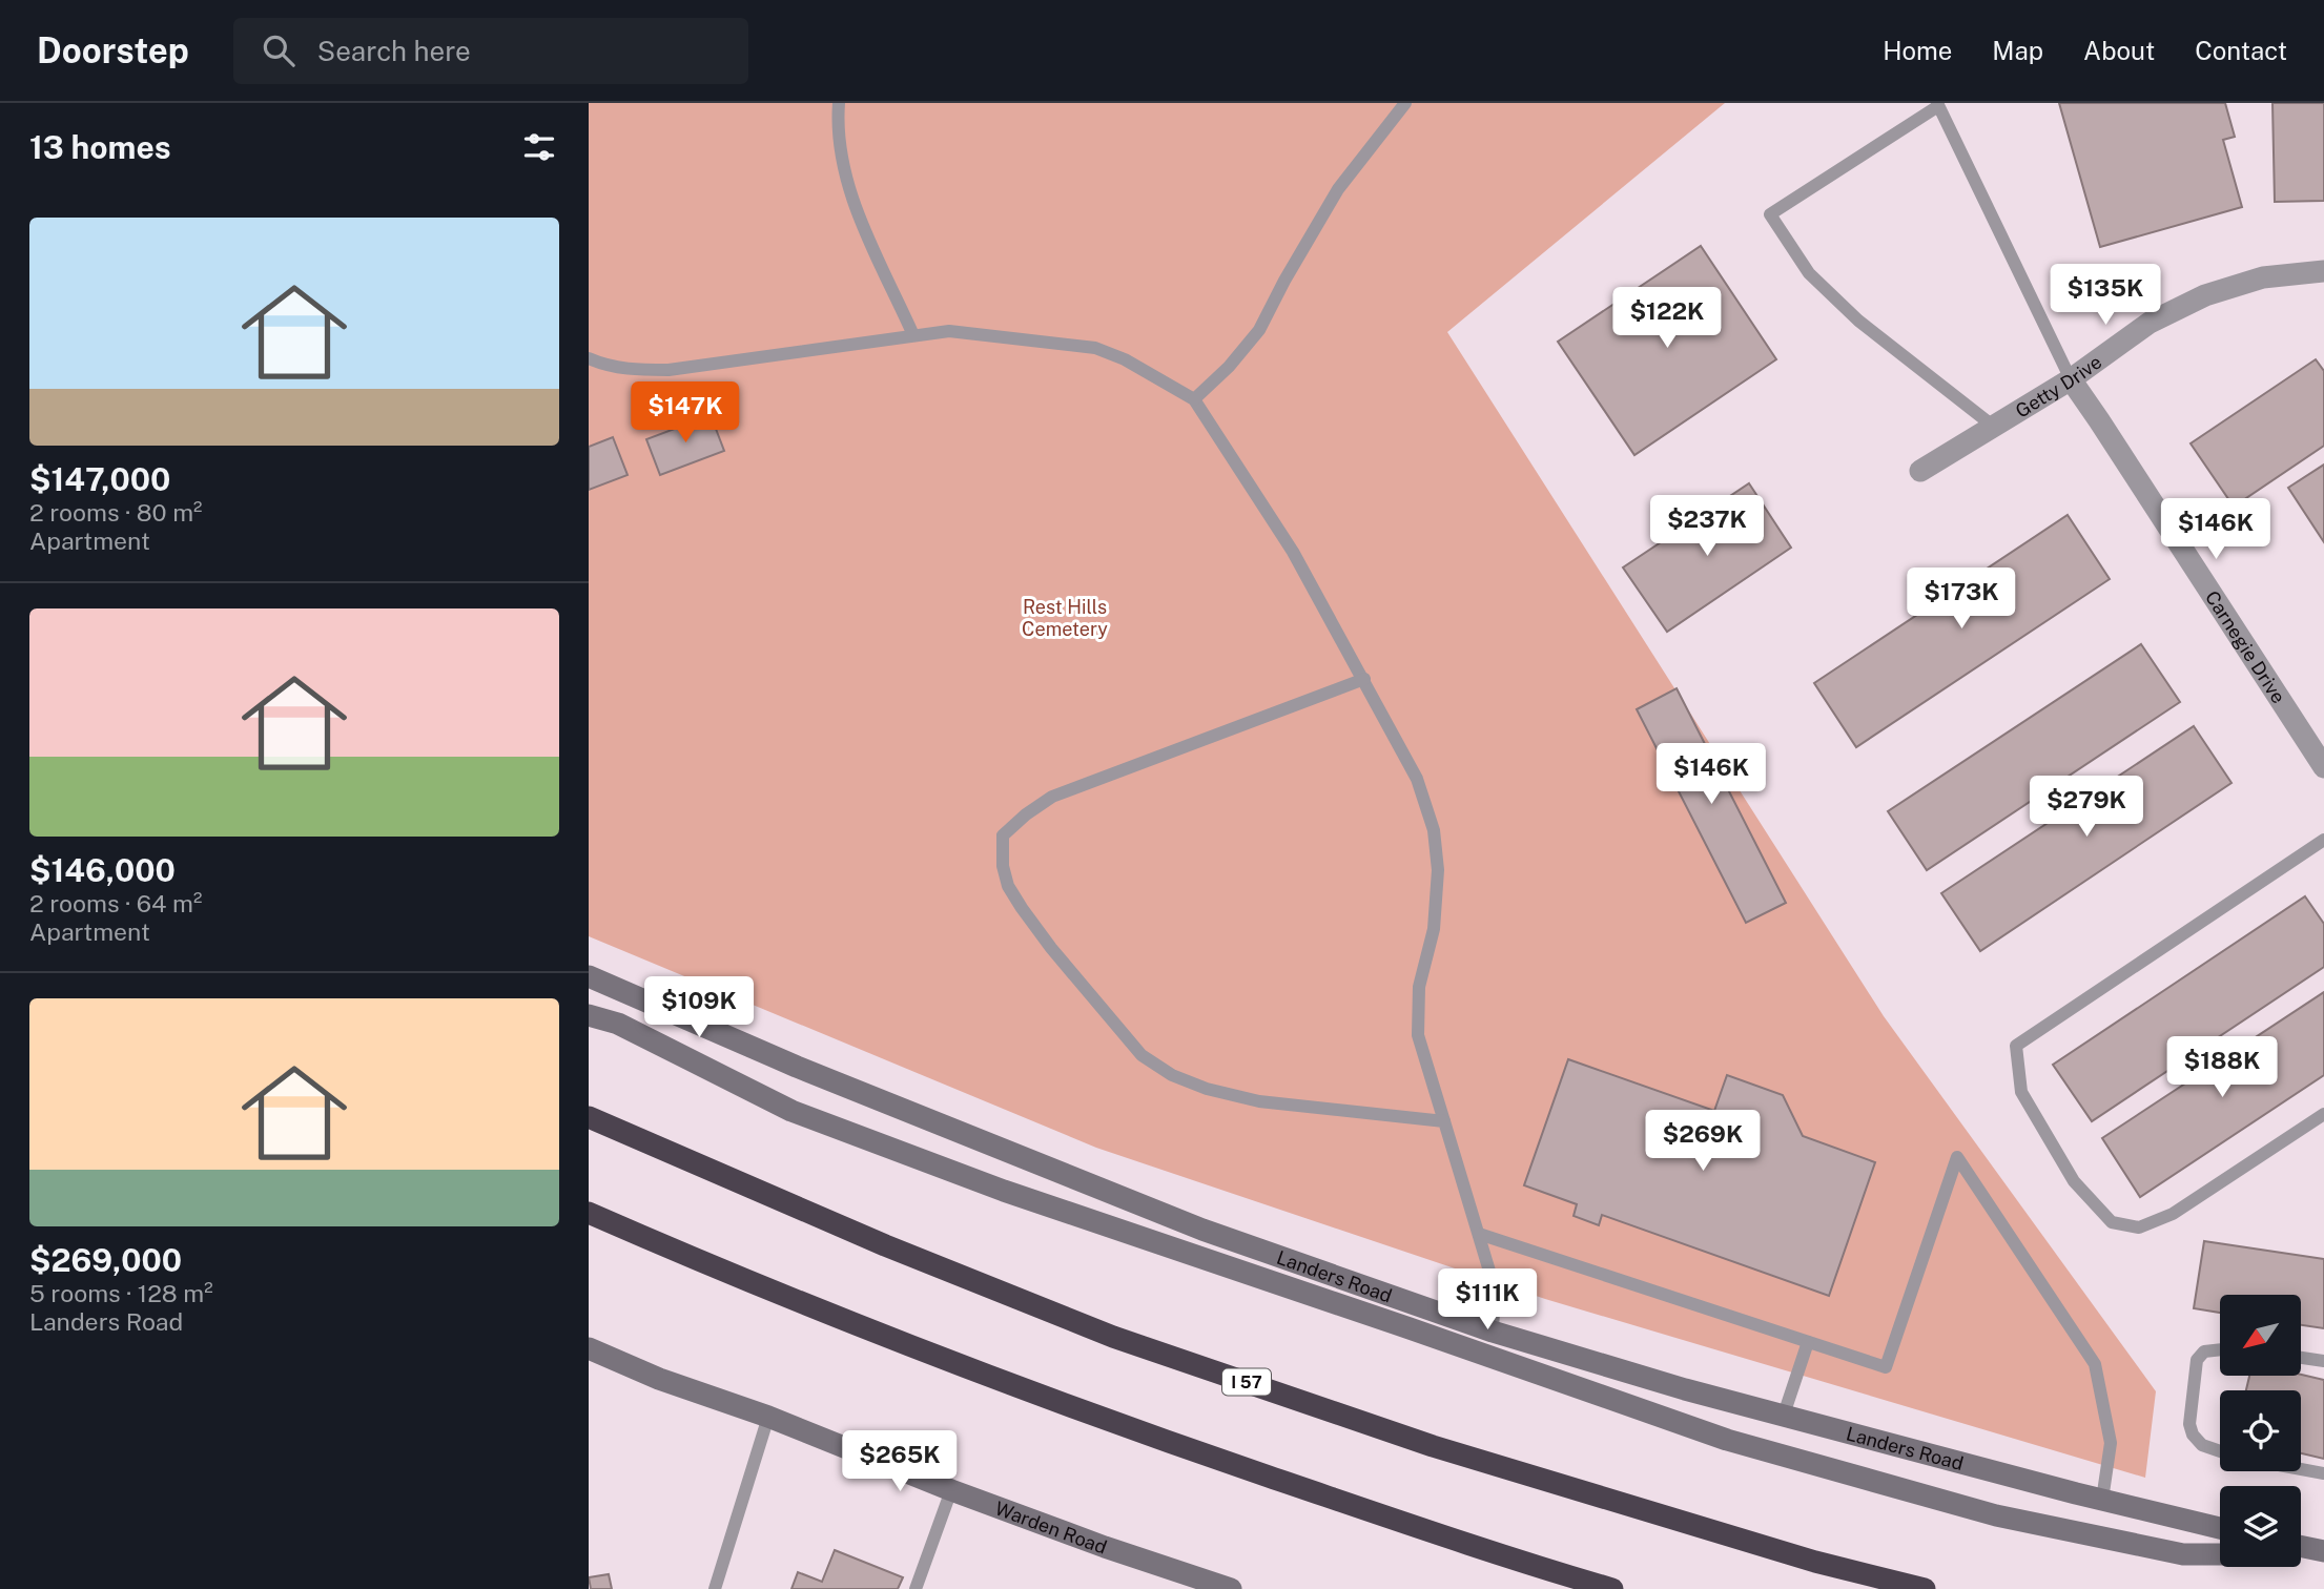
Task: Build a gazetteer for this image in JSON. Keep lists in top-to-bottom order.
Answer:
{
  "streets": {
    "highway": ["I 57"],
    "main road": ["Landers Road", "Warden Road"],
    "street": ["Getty Drive", "Carnegie Drive"]
  },
  "crossings": [
    ["Getty Drive", "Carnegie Drive"]
  ],
  "parks": ["Rest Hills Cemetery"],
  "north": "bottom left",
  "page": {
    "header": "Doorstep",
    "search": "Search here",
    "nav": [
      "Home",
      "Map",
      "About",
      "Contact"
    ],
    "heading": "13 homes",
    "list": [
      {
        "name": "$147,000",
        "note": "2 rooms · 80 m² · Apartment"
      },
      {
        "name": "$146,000",
        "note": "2 rooms · 64 m² · Apartment"
      },
      {
        "name": "$269,000",
        "note": "5 rooms · 128 m² · Landers Road"
      }
    ],
    "price": [
      "$135K",
      "$122K",
      "$147K",
      "$237K",
      "$146K",
      "$173K",
      "$146K",
      "$279K",
      "$109K",
      "$188K",
      "$269K",
      "$111K",
      "$265K"
    ]
  }
}
